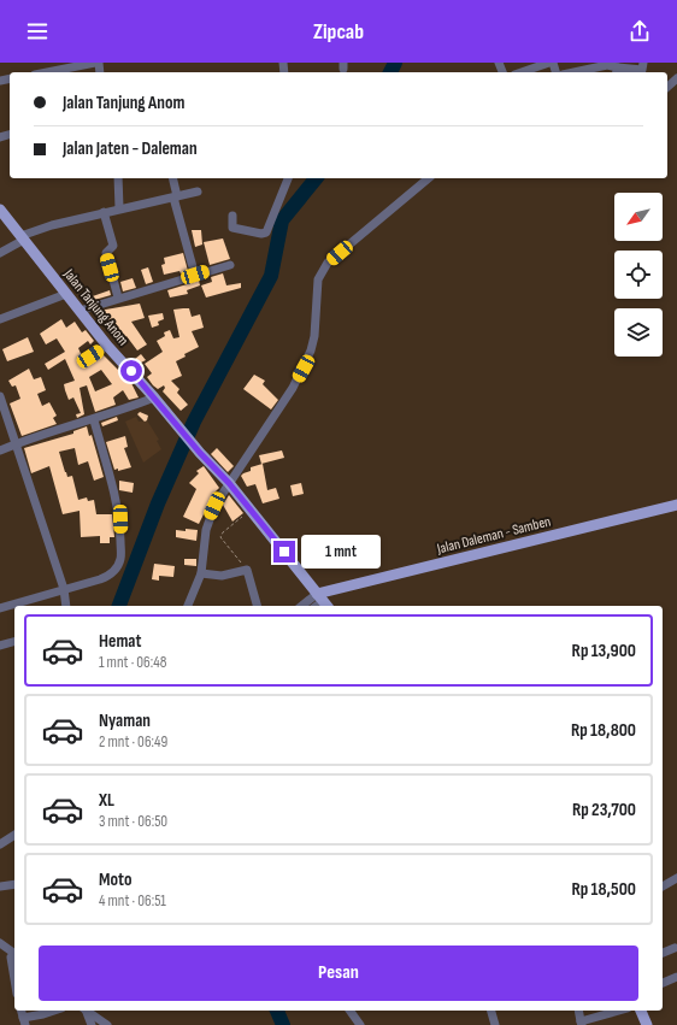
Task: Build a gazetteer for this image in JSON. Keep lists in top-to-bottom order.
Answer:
{
  "streets": {
    "main road": ["Jalan Tanjung Anom", "Jalan Daleman - Samben"]
  },
  "crossings": [
    ["Jalan Tanjung Anom", "Jalan Daleman - Samben"]
  ],
  "north": "bottom left",
  "page": {
    "header": "Zipcab",
    "banner": ["Jalan Tanjung Anom", "Jalan Jaten - Daleman"],
    "bubble": "1 mnt",
    "list": [
      {
        "name": "Hemat",
        "note": "1 mnt · 06:48",
        "value": "Rp 13,900"
      },
      {
        "name": "Nyaman",
        "note": "2 mnt · 06:49",
        "value": "Rp 18,800"
      },
      {
        "name": "XL",
        "note": "3 mnt · 06:50",
        "value": "Rp 23,700"
      },
      {
        "name": "Moto",
        "note": "4 mnt · 06:51",
        "value": "Rp 18,500"
      }
    ],
    "buttons": "Pesan"
  }
}
